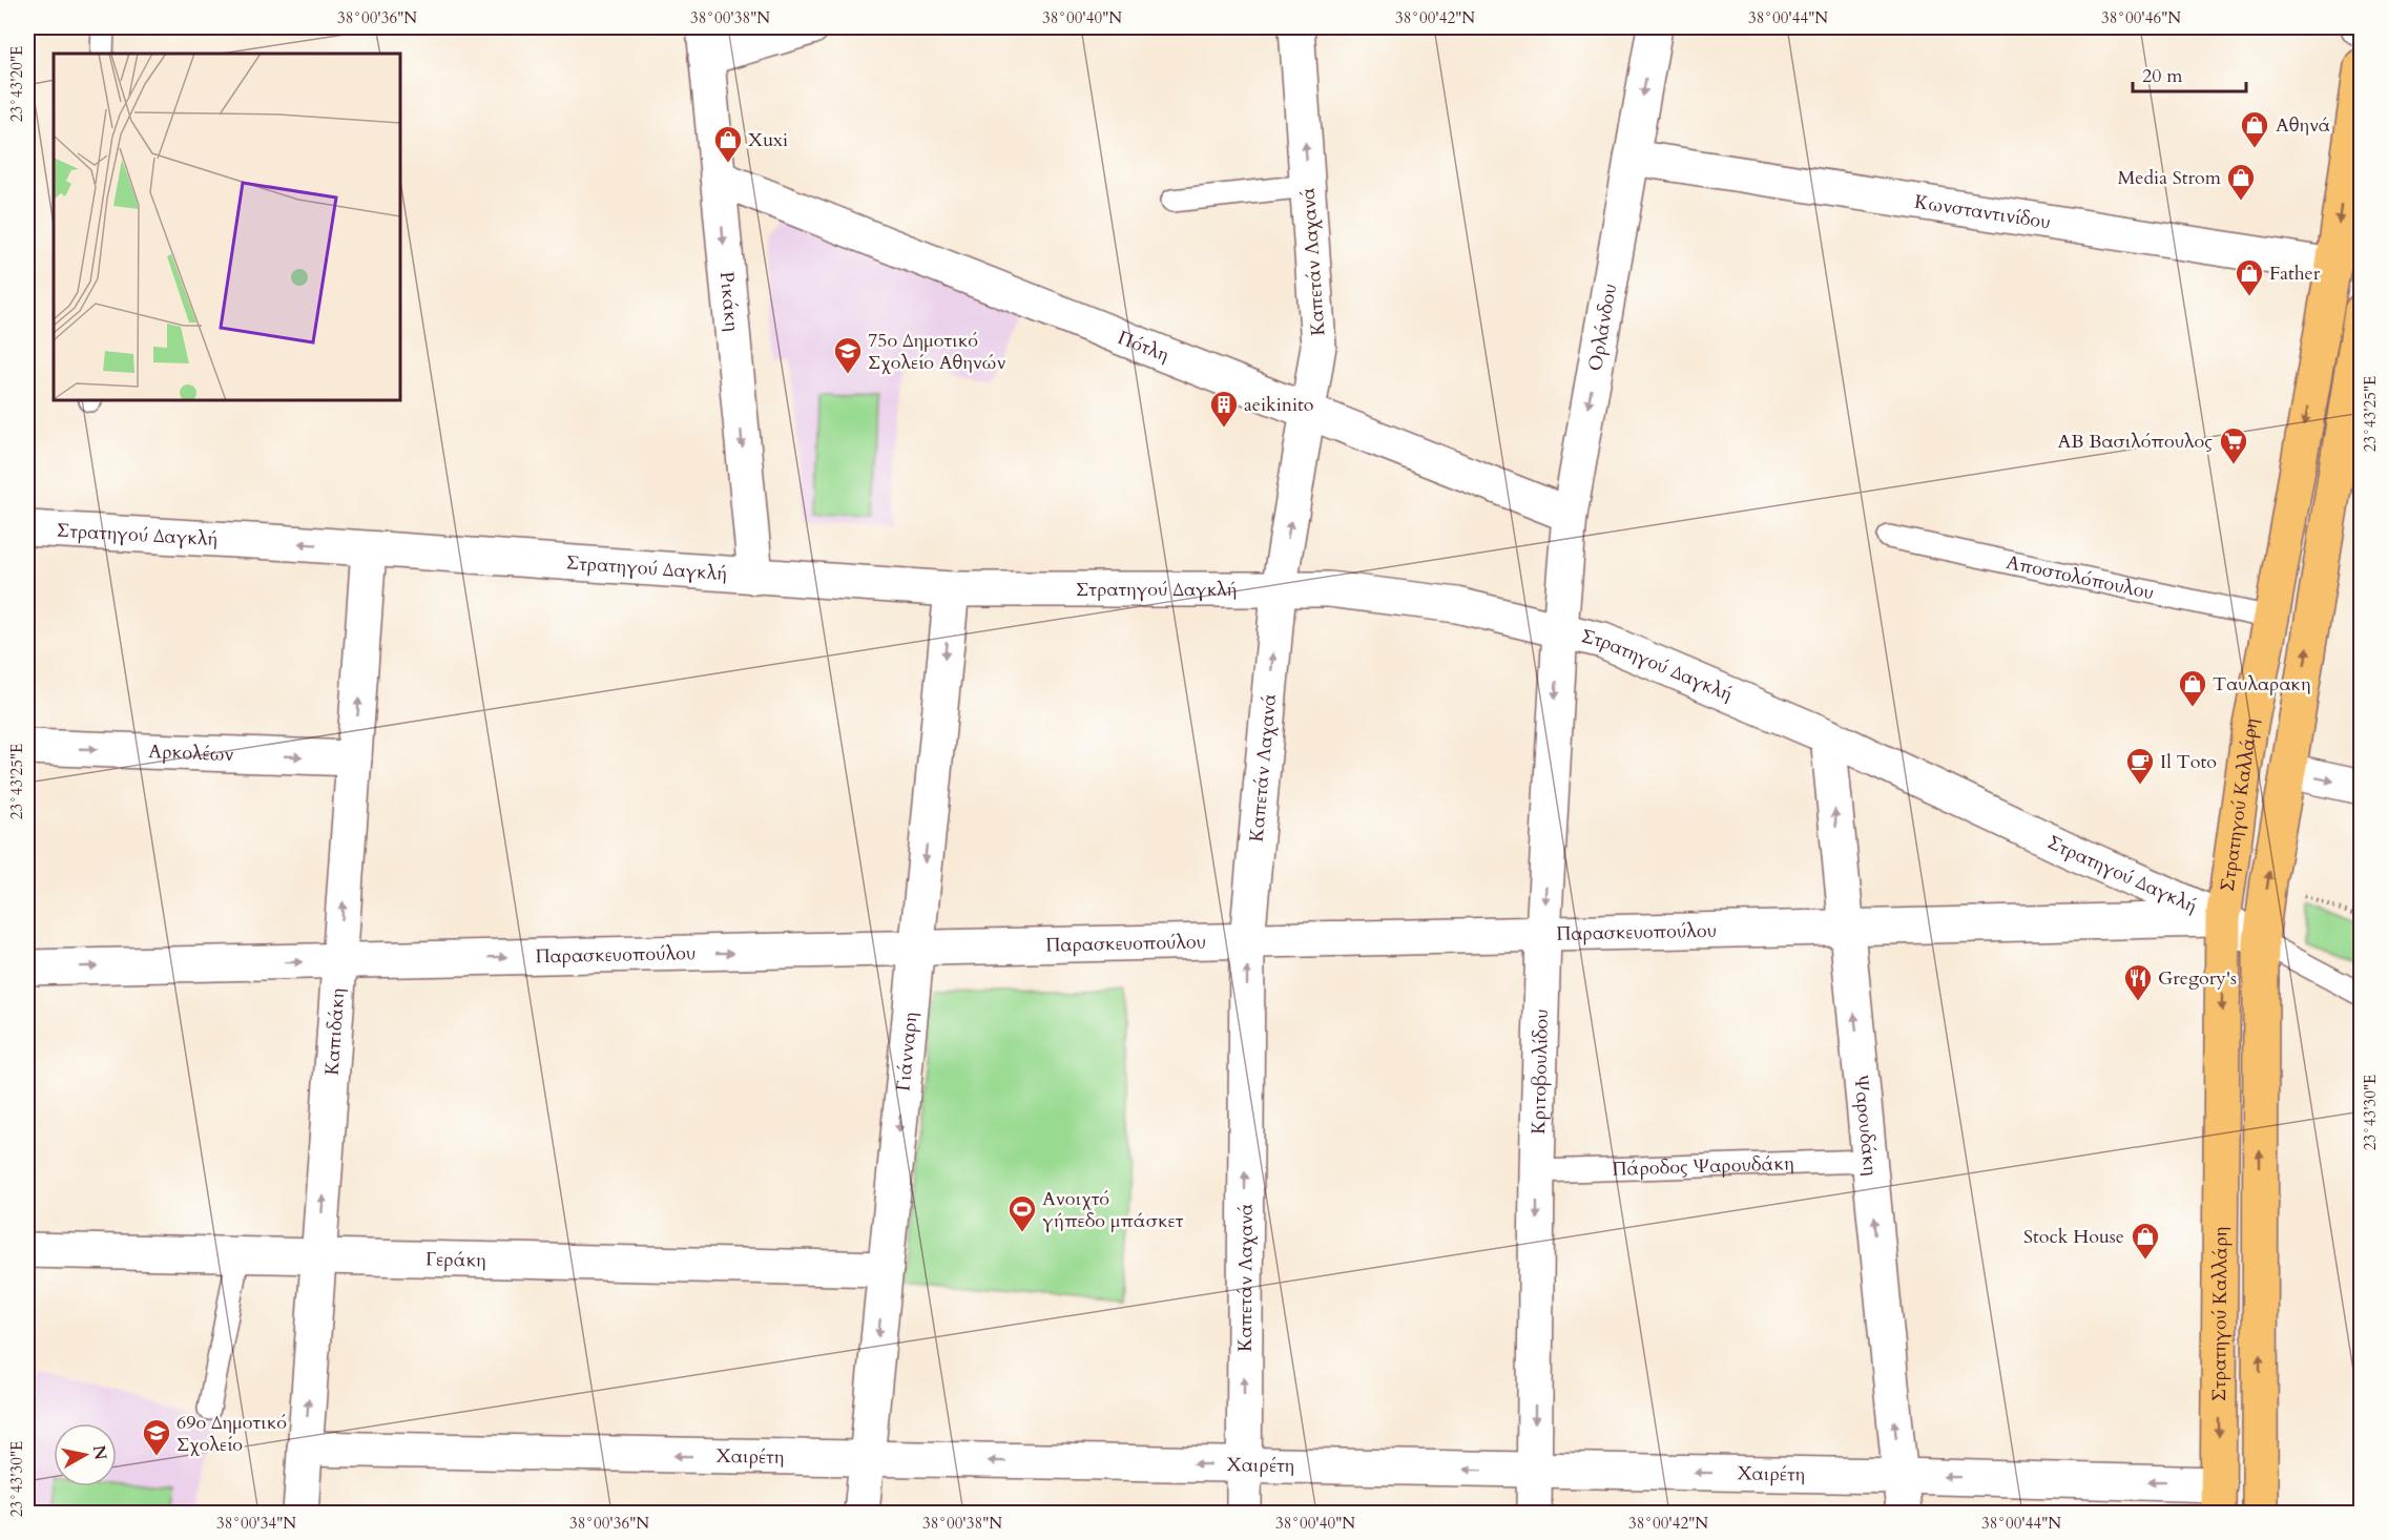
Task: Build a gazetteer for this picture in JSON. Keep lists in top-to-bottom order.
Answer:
{
  "streets": {
    "main road": ["Στρατηγού Καλλάρη"],
    "street": [
      "Κωνσταντινίδου",
      "Καπετάν Λαχανά",
      "Ρικάκη",
      "Ορλάνδου",
      "Πότλη",
      "Στρατηγού Δαγκλή",
      "Αρκολέων",
      "Παρασκευοπούλου",
      "Καπιδάκη",
      "Γιάνναρη",
      "Κριτοβουλίδου",
      "Ψαρουδάκη",
      "Γεράκη",
      "Χαιρέτη"
    ],
    "lane": ["Αποστολόπουλου", "Πάροδος Ψαρουδάκη"]
  },
  "crossings": [
    ["Κωνσταντινίδου", "Ορλάνδου"],
    ["Κωνσταντινίδου", "Στρατηγού Καλλάρη"],
    ["Καπετάν Λαχανά", "Πότλη"],
    ["Καπετάν Λαχανά", "Στρατηγού Δαγκλή"],
    ["Καπετάν Λαχανά", "Παρασκευοπούλου"],
    ["Καπετάν Λαχανά", "Χαιρέτη"],
    ["Ρικάκη", "Πότλη"],
    ["Ρικάκη", "Στρατηγού Δαγκλή"],
    ["Ορλάνδου", "Πότλη"],
    ["Ορλάνδου", "Στρατηγού Δαγκλή"],
    ["Ορλάνδου", "Κριτοβουλίδου"],
    ["Στρατηγού Δαγκλή", "Στρατηγού Καλλάρη"],
    ["Στρατηγού Δαγκλή", "Παρασκευοπούλου"],
    ["Στρατηγού Δαγκλή", "Καπιδάκη"],
    ["Στρατηγού Δαγκλή", "Γιάνναρη"],
    ["Στρατηγού Δαγκλή", "Κριτοβουλίδου"],
    ["Στρατηγού Δαγκλή", "Ψαρουδάκη"],
    ["Αποστολόπουλου", "Στρατηγού Καλλάρη"],
    ["Αρκολέων", "Καπιδάκη"],
    ["Στρατηγού Καλλάρη", "Παρασκευοπούλου"],
    ["Στρατηγού Καλλάρη", "Χαιρέτη"],
    ["Παρασκευοπούλου", "Καπιδάκη"],
    ["Παρασκευοπούλου", "Γιάνναρη"],
    ["Παρασκευοπούλου", "Κριτοβουλίδου"],
    ["Παρασκευοπούλου", "Ψαρουδάκη"],
    ["Καπιδάκη", "Γεράκη"],
    ["Καπιδάκη", "Χαιρέτη"],
    ["Γιάνναρη", "Γεράκη"],
    ["Γιάνναρη", "Χαιρέτη"],
    ["Κριτοβουλίδου", "Πάροδος Ψαρουδάκη"],
    ["Κριτοβουλίδου", "Χαιρέτη"],
    ["Ψαρουδάκη", "Πάροδος Ψαρουδάκη"],
    ["Ψαρουδάκη", "Χαιρέτη"]
  ],
  "one_way": [
    "Καπετάν Λαχανά",
    "Ρικάκη",
    "Ορλάνδου",
    "Αρκολέων",
    "Παρασκευοπούλου",
    "Καπιδάκη",
    "Γιάνναρη",
    "Κριτοβουλίδου",
    "Ψαρουδάκη",
    "Χαιρέτη"
  ],
  "places": {
    "shop": [
      "Αθηνά",
      "Xuxi",
      "Media Strom",
      "Father",
      "Ταυλαρακη",
      "Stock House"
    ],
    "school or university": ["75ο Δημοτικό Σχολείο Αθηνών", "69ο Δημοτικό Σχολείο"],
    "building": ["aeikinito"],
    "supermarket": ["AB Βασιλόπουλος"],
    "cafe": ["Il Toto"],
    "restaurant": ["Gregory's"],
    "sports": ["Ανοιχτό γήπεδο μπάσκετ"]
  },
  "scale_bar": "20 m",
  "north": "right",
  "coordinates": [
    "38°00'36\"N",
    "38°00'38\"N",
    "38°00'40\"N",
    "38°00'42\"N",
    "38°00'44\"N",
    "38°00'46\"N",
    "23°43'20\"E",
    "23°43'25\"E",
    "23°43'30\"E",
    "38°00'34\"N"
  ]
}
